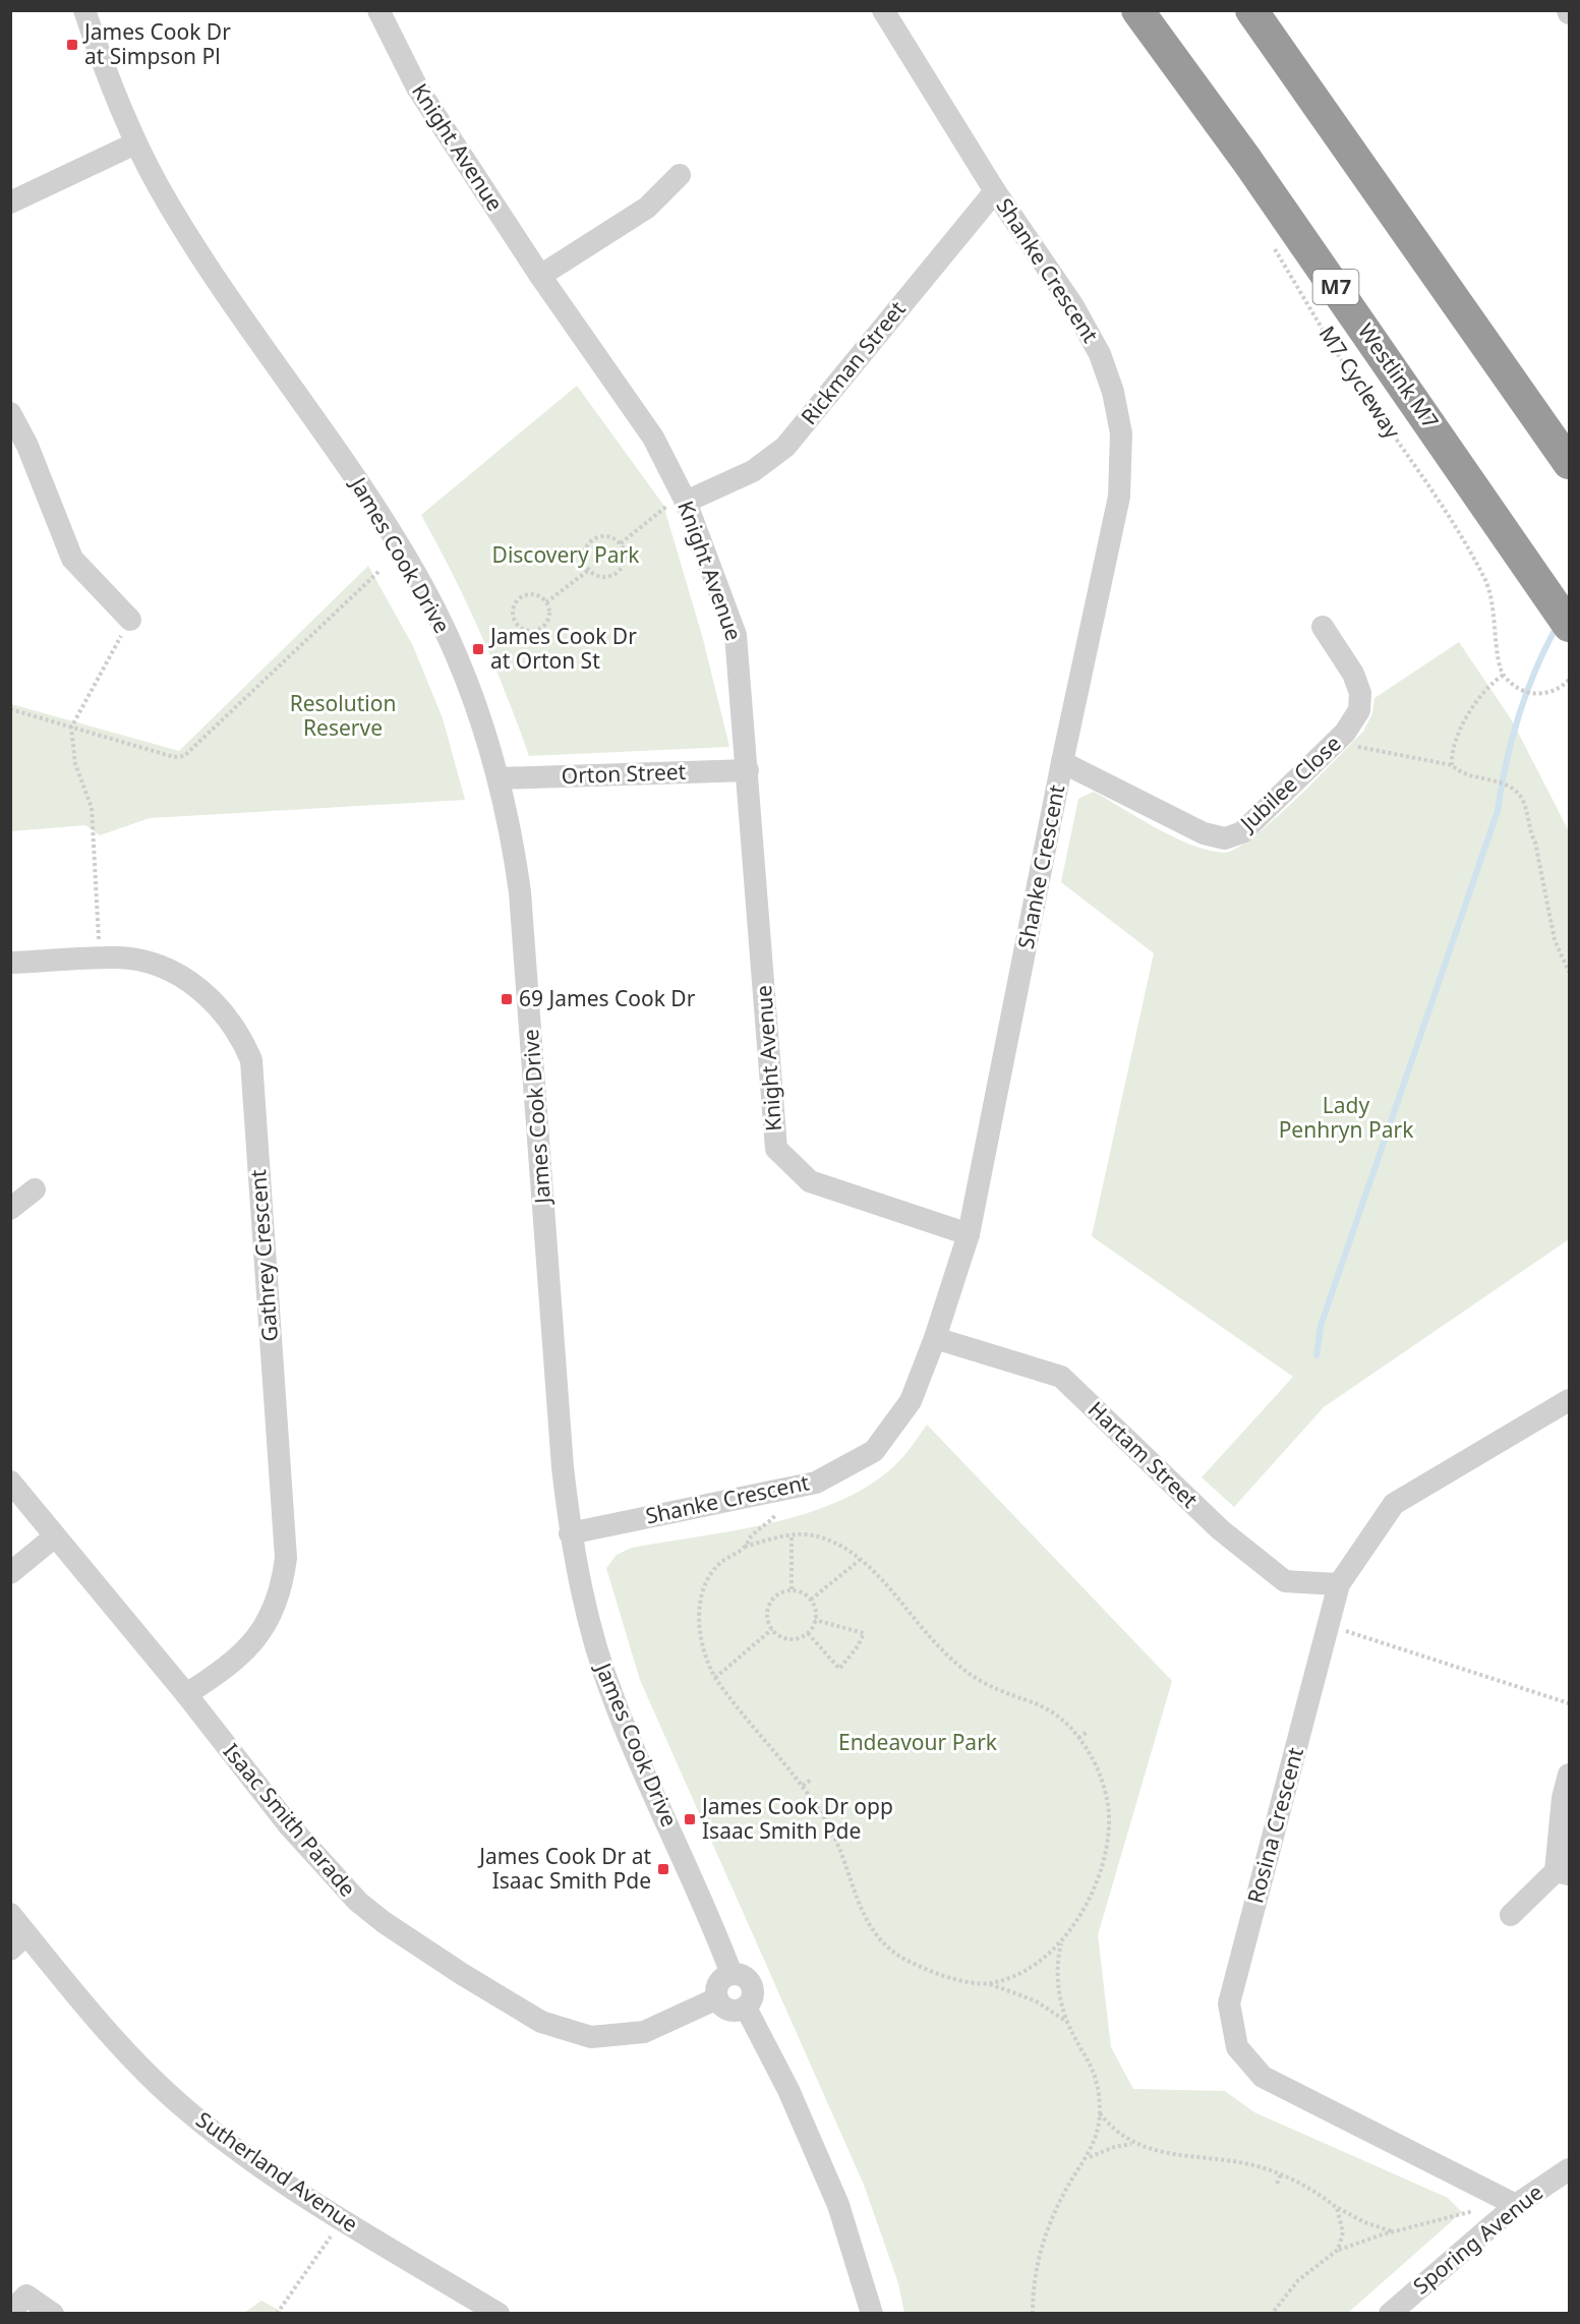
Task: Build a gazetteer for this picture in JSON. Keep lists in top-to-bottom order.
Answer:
{
  "streets": {
    "highway": ["M7", "Westlink M7"],
    "street": [
      "Knight Avenue",
      "Shanke Crescent",
      "Rickman Street",
      "James Cook Drive",
      "Orton Street",
      "Jubilee Close",
      "Gathrey Crescent",
      "Hartam Street",
      "Isaac Smith Parade",
      "Rosina Crescent",
      "Sutherland Avenue",
      "Sporing Avenue"
    ],
    "path": ["M7 Cycleway"]
  },
  "crossings": [
    ["Knight Avenue", "Shanke Crescent"],
    ["Knight Avenue", "Rickman Street"],
    ["Knight Avenue", "Orton Street"],
    ["Shanke Crescent", "Rickman Street"],
    ["Shanke Crescent", "James Cook Drive"],
    ["Shanke Crescent", "Jubilee Close"],
    ["Shanke Crescent", "Hartam Street"],
    ["James Cook Drive", "Orton Street"],
    ["James Cook Drive", "Isaac Smith Parade"],
    ["Gathrey Crescent", "Isaac Smith Parade"],
    ["Hartam Street", "Rosina Crescent"],
    ["Rosina Crescent", "Sporing Avenue"]
  ],
  "parks": [
    "Discovery Park",
    "Resolution Reserve",
    "Lady Penhryn Park",
    "Endeavour Park"
  ],
  "places": {
    "transit": [
      "James Cook Dr at Simpson Pl",
      "James Cook Dr at Orton St",
      "69 James Cook Dr",
      "James Cook Dr opp Isaac Smith Pde",
      "James Cook Dr at Isaac Smith Pde"
    ]
  }
}
